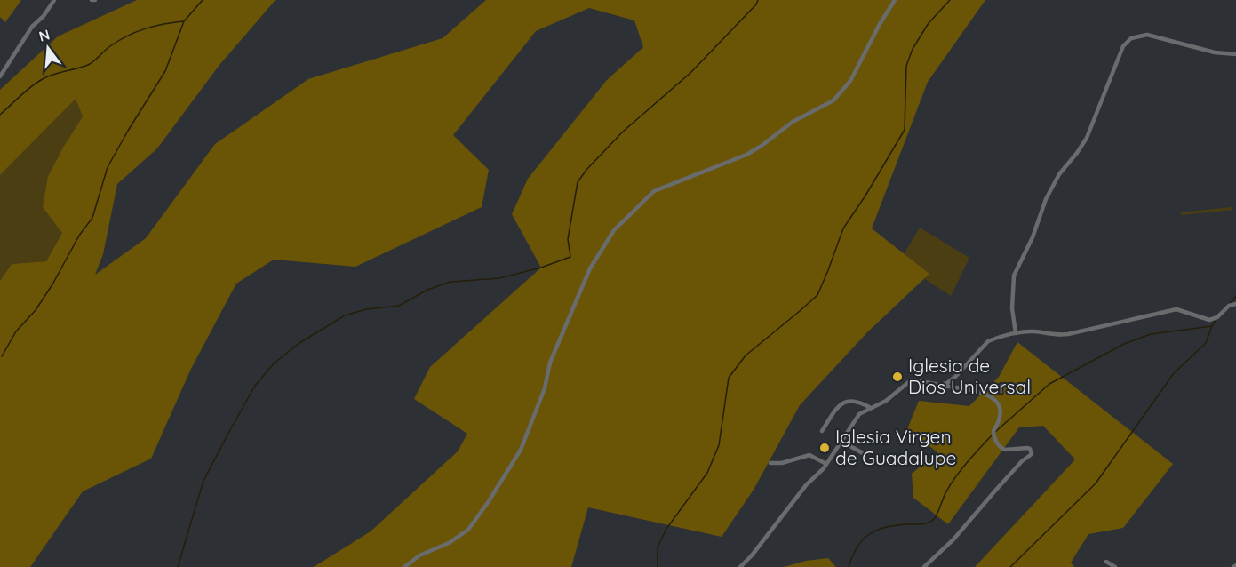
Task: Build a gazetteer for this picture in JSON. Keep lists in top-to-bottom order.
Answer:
{
  "places": ["Iglesia de Dios Universal", "Iglesia Virgen de Guadalupe"],
  "north": "top"
}
